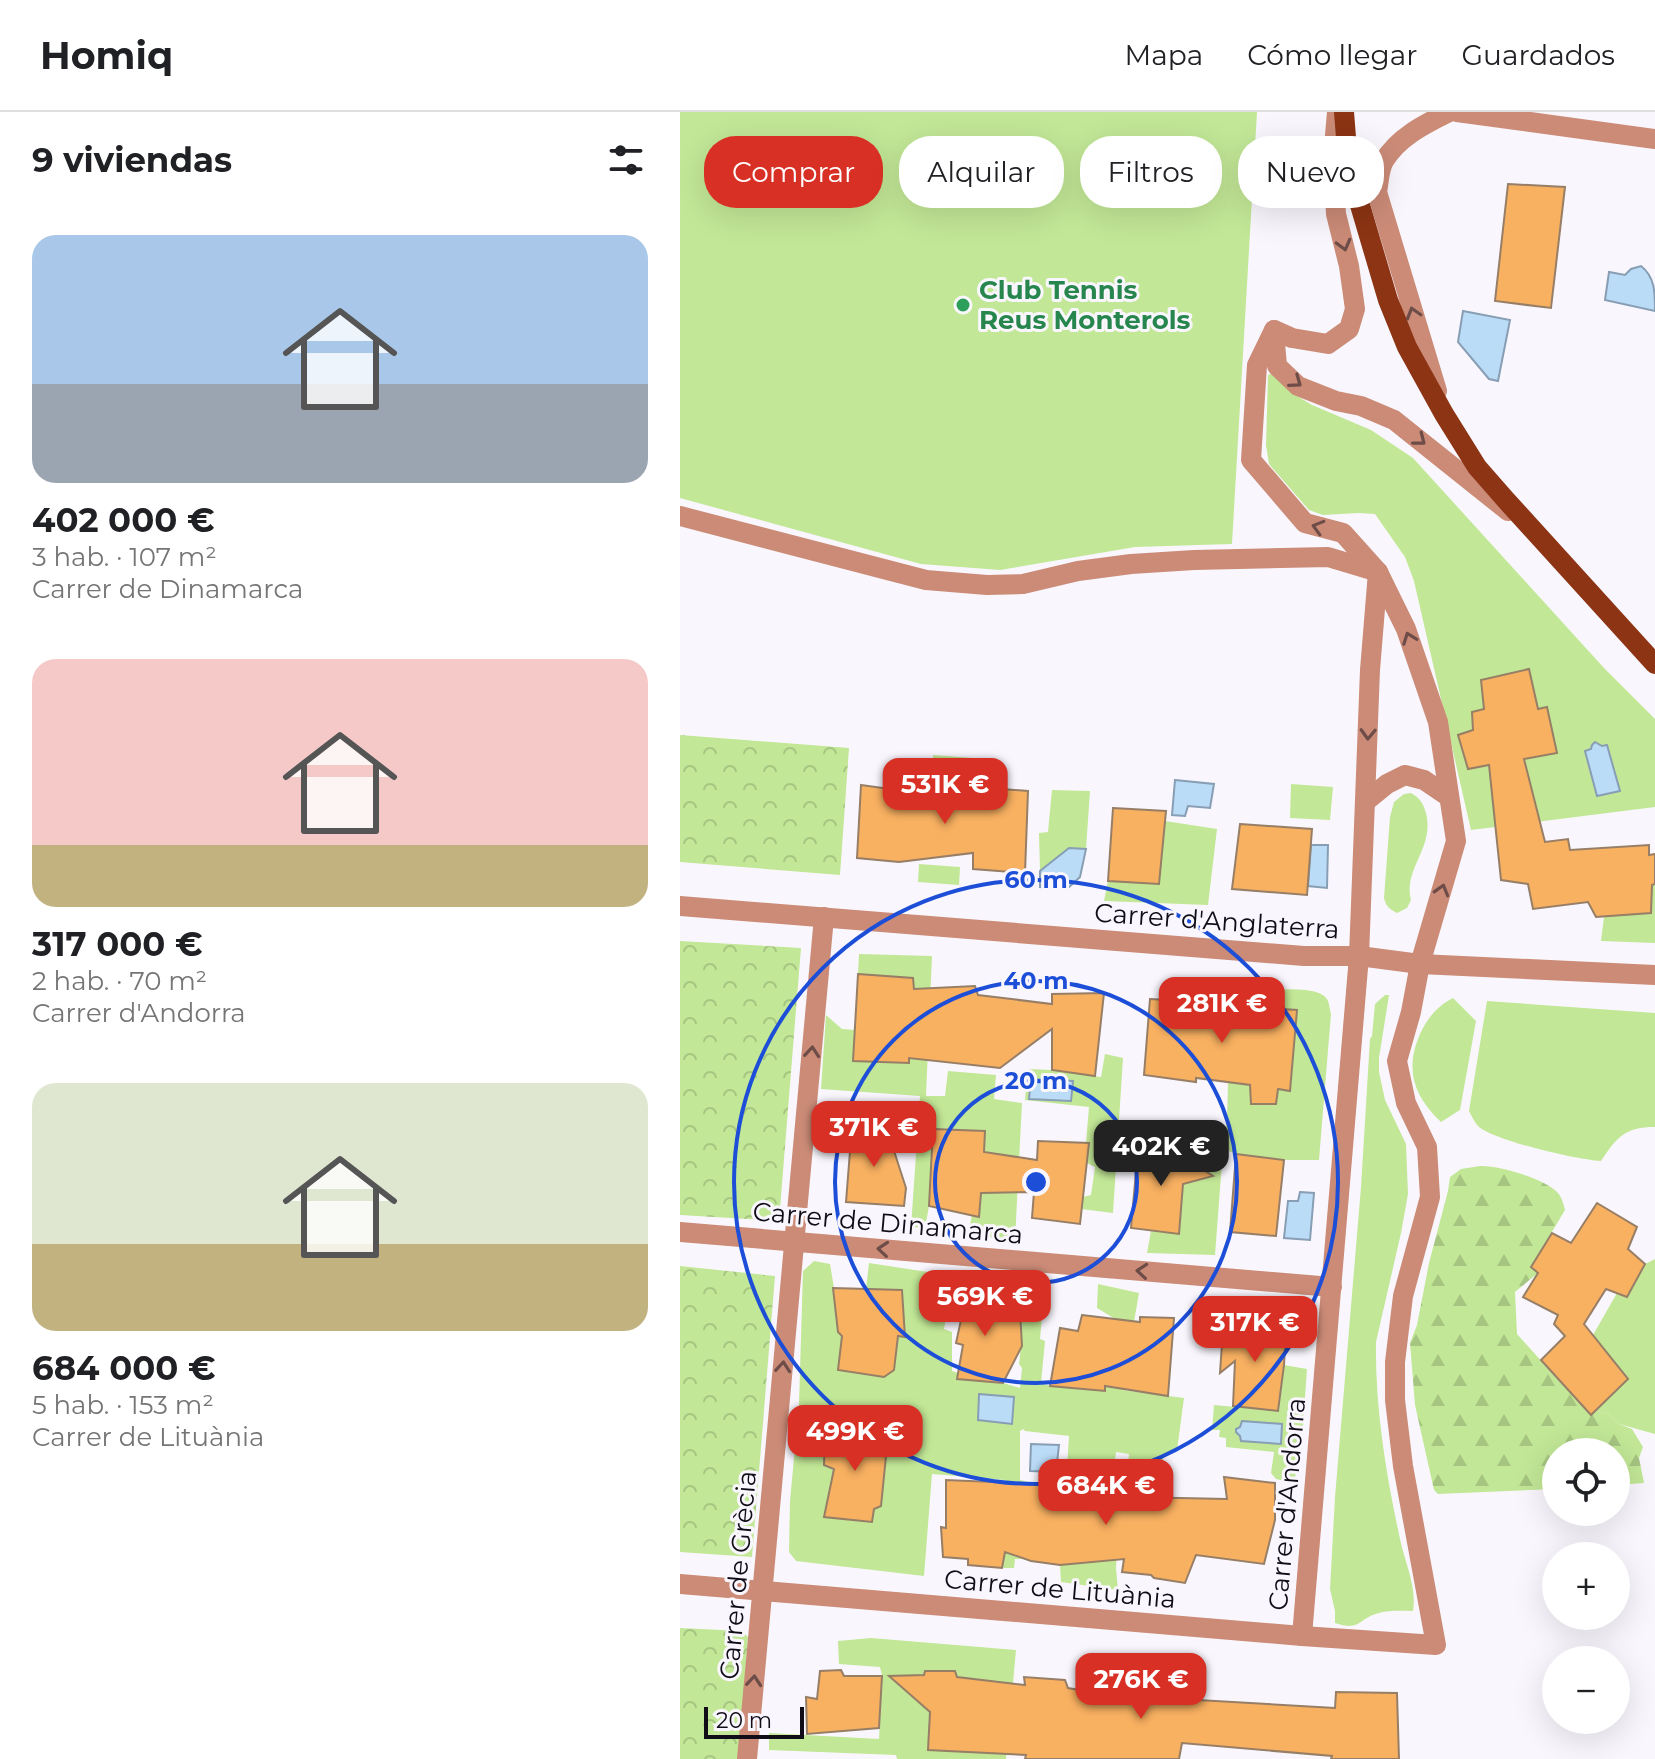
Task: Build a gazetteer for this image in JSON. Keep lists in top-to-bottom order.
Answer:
{
  "streets": {
    "street": [
      "Carrer d'Anglaterra",
      "Carrer de Dinamarca",
      "Carrer d'Andorra",
      "Carrer de Grècia",
      "Carrer de Lituània"
    ]
  },
  "crossings": [
    ["Carrer d'Anglaterra", "Carrer d'Andorra"],
    ["Carrer d'Anglaterra", "Carrer de Grècia"],
    ["Carrer d'Anglaterra", "Carrer de Lituània"],
    ["Carrer de Dinamarca", "Carrer d'Andorra"],
    ["Carrer de Dinamarca", "Carrer de Grècia"],
    ["Carrer d'Andorra", "Carrer de Lituània"],
    ["Carrer de Grècia", "Carrer de Lituània"]
  ],
  "one_way": ["Carrer de Dinamarca", "Carrer de Grècia"],
  "places": ["Club Tennis Reus Monterols"],
  "scale_bar": "20 m",
  "page": {
    "header": "Homiq",
    "nav": ["Mapa", "Cómo llegar", "Guardados"],
    "heading": "9 viviendas",
    "chip": [
      "Comprar",
      "Alquilar",
      "Filtros",
      "Nuevo"
    ],
    "list": [
      {
        "name": "402 000 €",
        "note": "3 hab. · 107 m² · Carrer de Dinamarca"
      },
      {
        "name": "317 000 €",
        "note": "2 hab. · 70 m² · Carrer d'Andorra"
      },
      {
        "name": "684 000 €",
        "note": "5 hab. · 153 m² · Carrer de Lituània"
      }
    ],
    "price": [
      "531K €",
      "281K €",
      "371K €",
      "402K €",
      "569K €",
      "317K €",
      "499K €",
      "684K €",
      "276K €"
    ],
    "map_buttons": ["+", "−"],
    "scale": "20 m"
  },
  "rings": ["60 m", "40 m", "20 m"]
}
